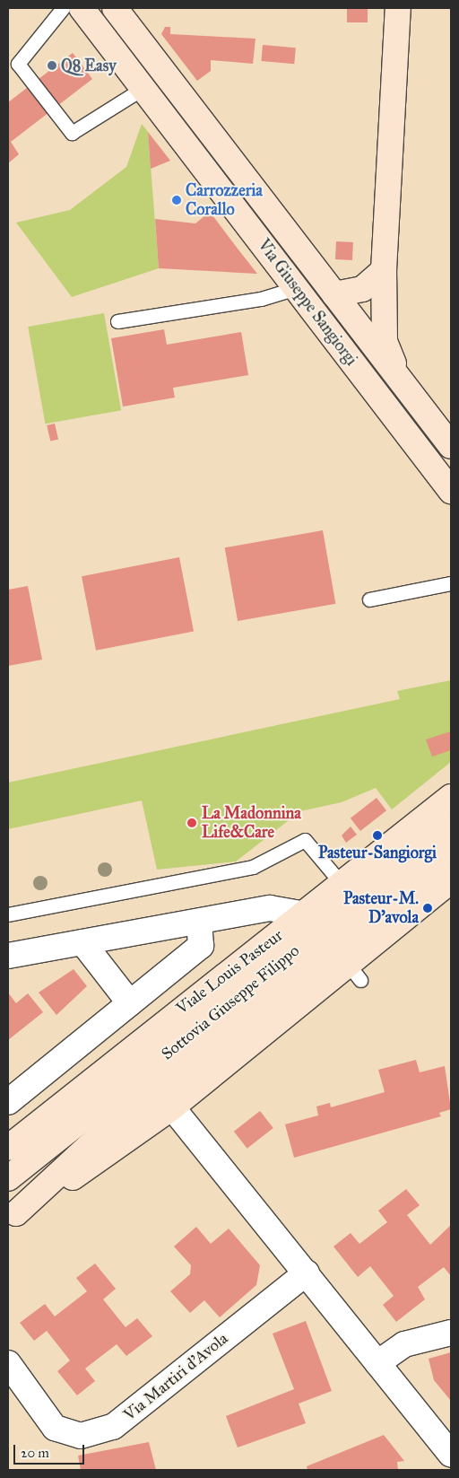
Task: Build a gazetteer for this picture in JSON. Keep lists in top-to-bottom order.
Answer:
{
  "streets": {
    "main road": ["Via Giuseppe Sangiorgi", "Viale Louis Pasteur", "Sottovia Giuseppe Filippo"],
    "street": ["Via Martiri d'Avola"]
  },
  "places": [
    "Q8 Easy",
    "Carrozzeria Corallo",
    "La Madonnina Life&Care",
    "Pasteur-Sangiorgi",
    "Pasteur-M. D'avola"
  ],
  "scale_bar": "20 m"
}
